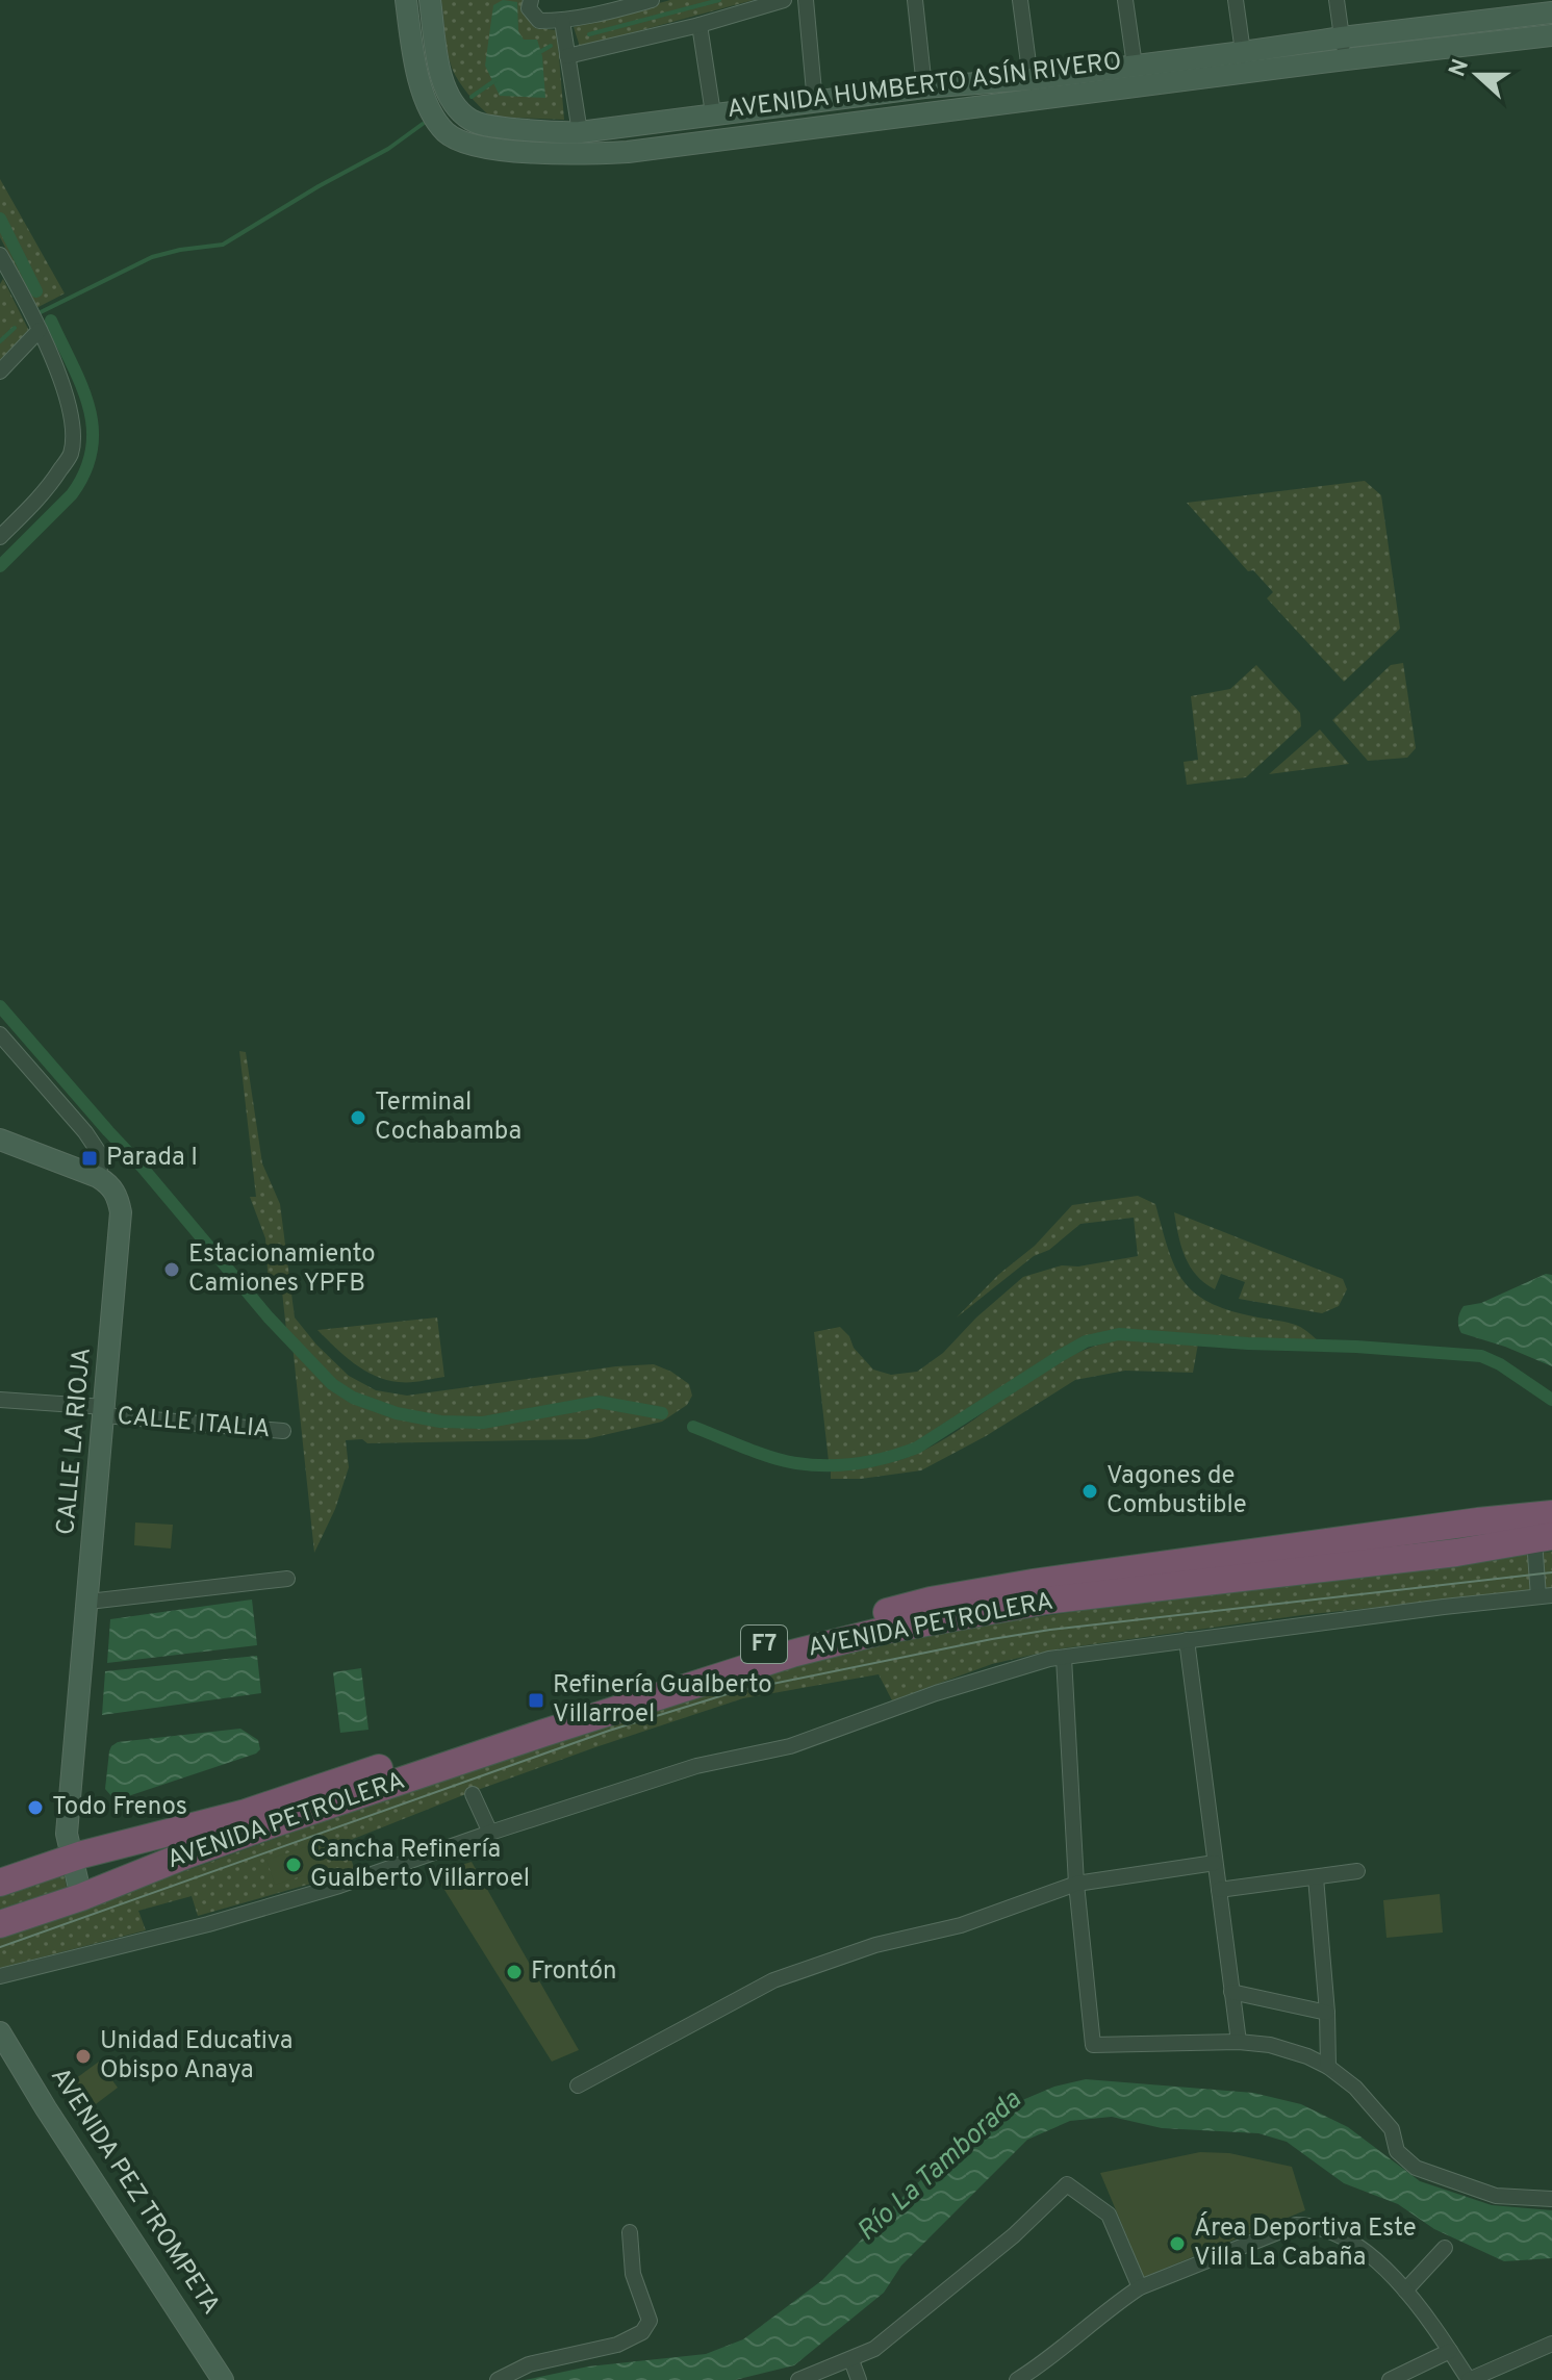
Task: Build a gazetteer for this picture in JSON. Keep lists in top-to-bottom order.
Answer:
{
  "streets": {
    "highway": ["AVENIDA PETROLERA", "F7"],
    "street": [
      "AVENIDA HUMBERTO ASÍN RIVERO",
      "CALLE ITALIA",
      "CALLE LA RIOJA",
      "AVENIDA PEZ TROMPETA"
    ]
  },
  "crossings": [
    ["CALLE ITALIA", "CALLE LA RIOJA"],
    ["CALLE LA RIOJA", "AVENIDA PETROLERA"]
  ],
  "water": ["Río La Tamborada"],
  "places": {
    "other": [
      "Terminal Cochabamba",
      "Estacionamiento Camiones YPFB",
      "Vagones de Combustible",
      "Todo Frenos",
      "Cancha Refinería Gualberto Villarroel",
      "Frontón",
      "Unidad Educativa Obispo Anaya",
      "Área Deportiva Este Villa La Cabaña"
    ],
    "transit": ["Parada I", "Refinería Gualberto Villarroel"]
  },
  "north": "left"
}
